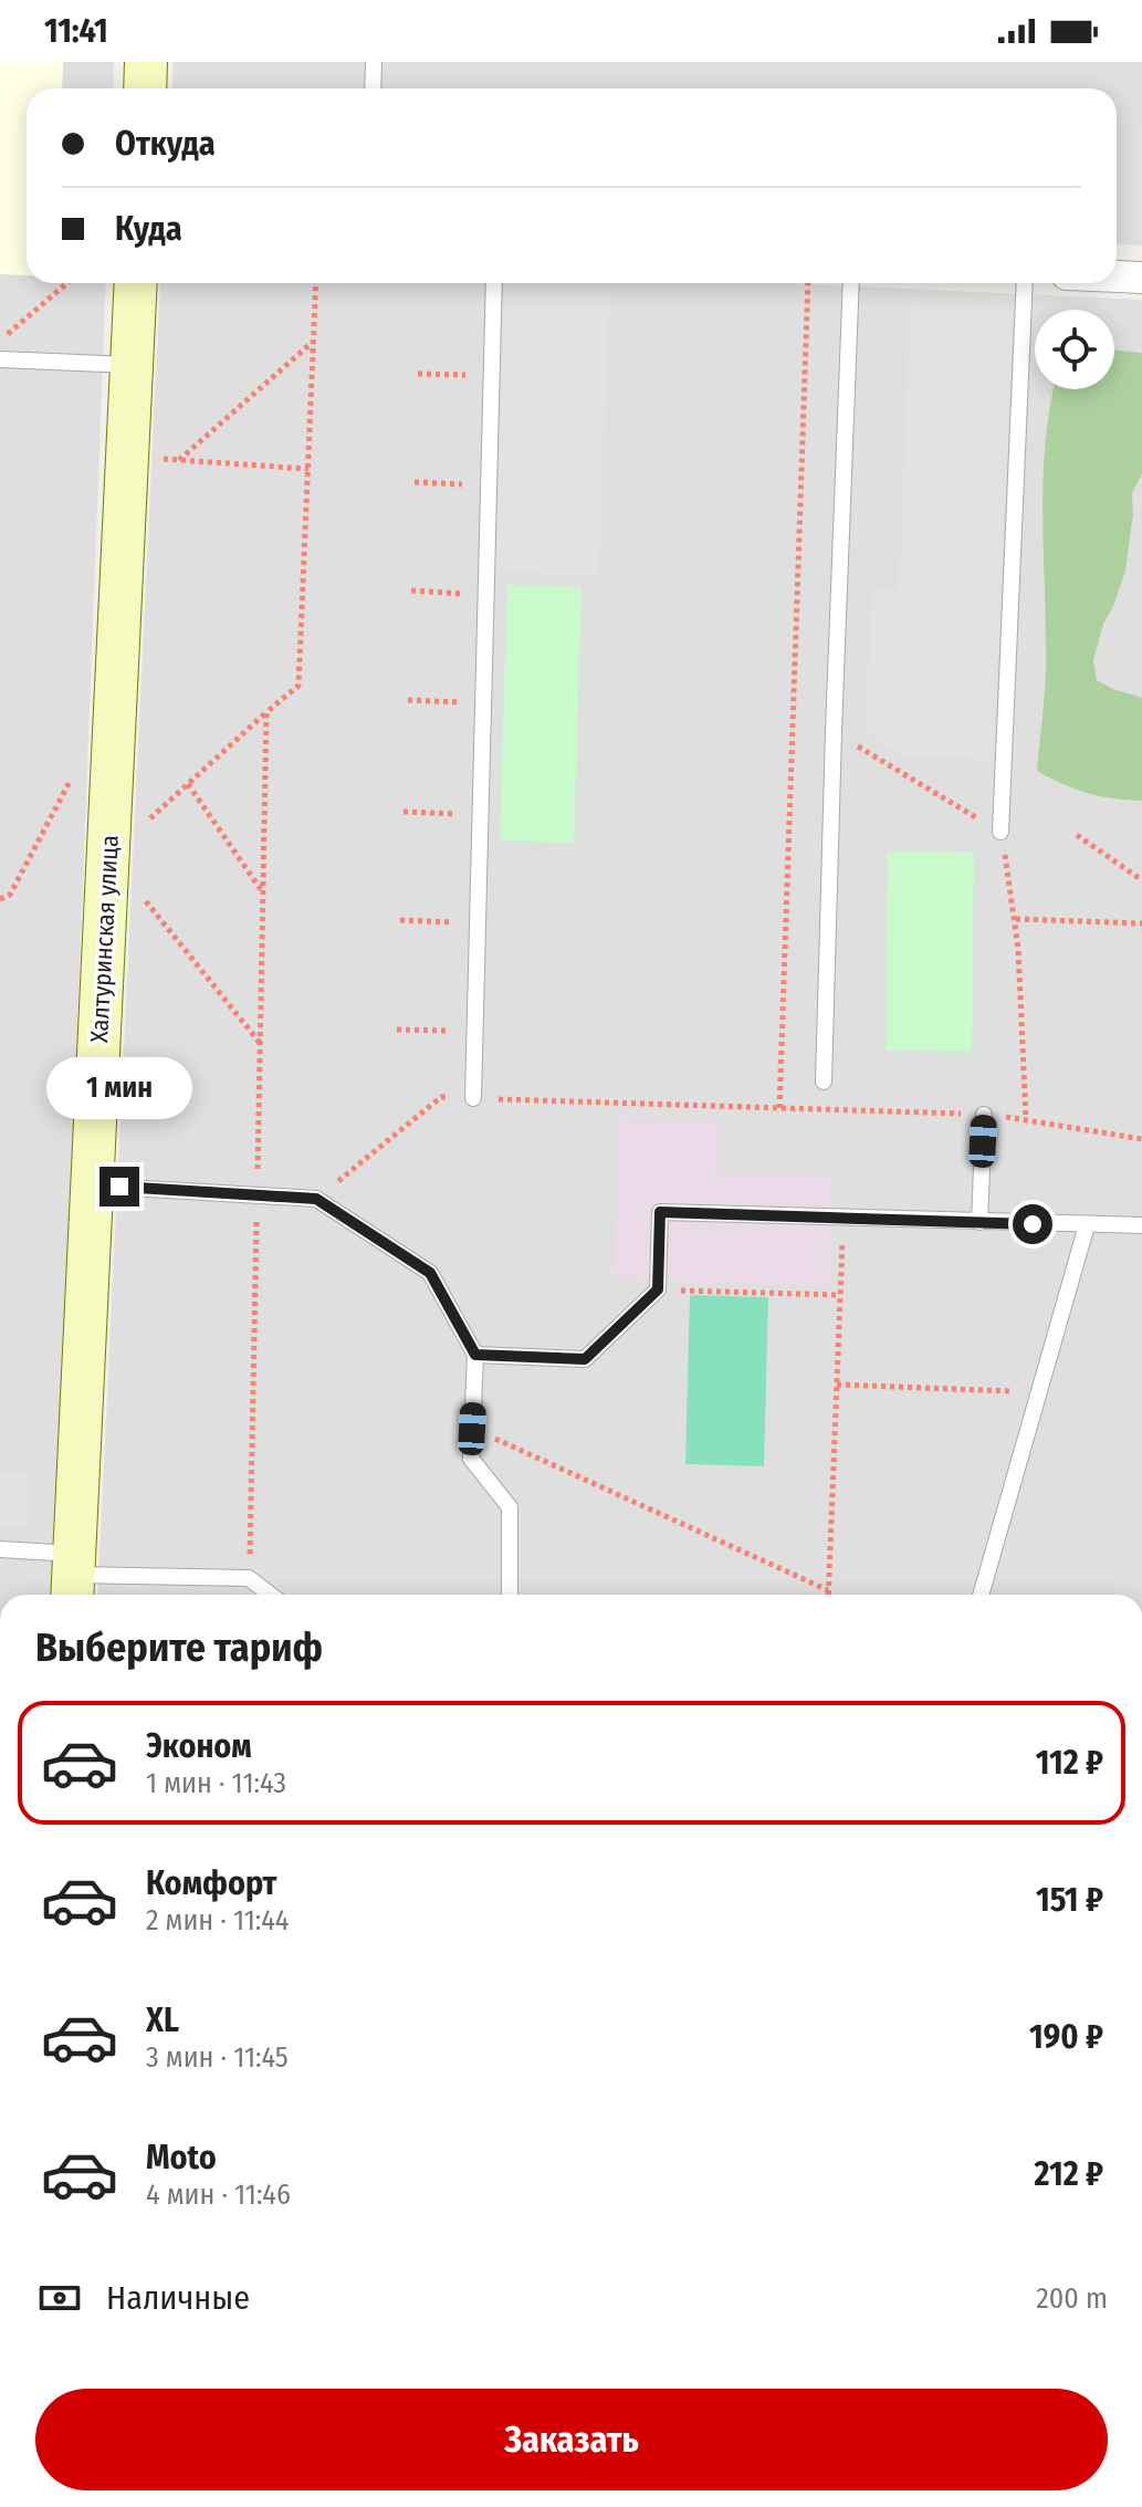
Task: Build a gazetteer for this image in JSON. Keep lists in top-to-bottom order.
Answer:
{
  "streets": {
    "street": ["Халтуринская улица"]
  },
  "page": {
    "status": "11:41",
    "banner": ["Откуда", "Куда"],
    "bubble": "1 мин",
    "heading": "Выберите тариф",
    "list": [
      {
        "name": "Эконом",
        "note": "1 мин · 11:43",
        "value": "112 ₽"
      },
      {
        "name": "Комфорт",
        "note": "2 мин · 11:44",
        "value": "151 ₽"
      },
      {
        "name": "XL",
        "note": "3 мин · 11:45",
        "value": "190 ₽"
      },
      {
        "name": "Moto",
        "note": "4 мин · 11:46",
        "value": "212 ₽"
      }
    ],
    "pay": ["Наличные", "200 m"],
    "buttons": "Заказать"
  }
}
